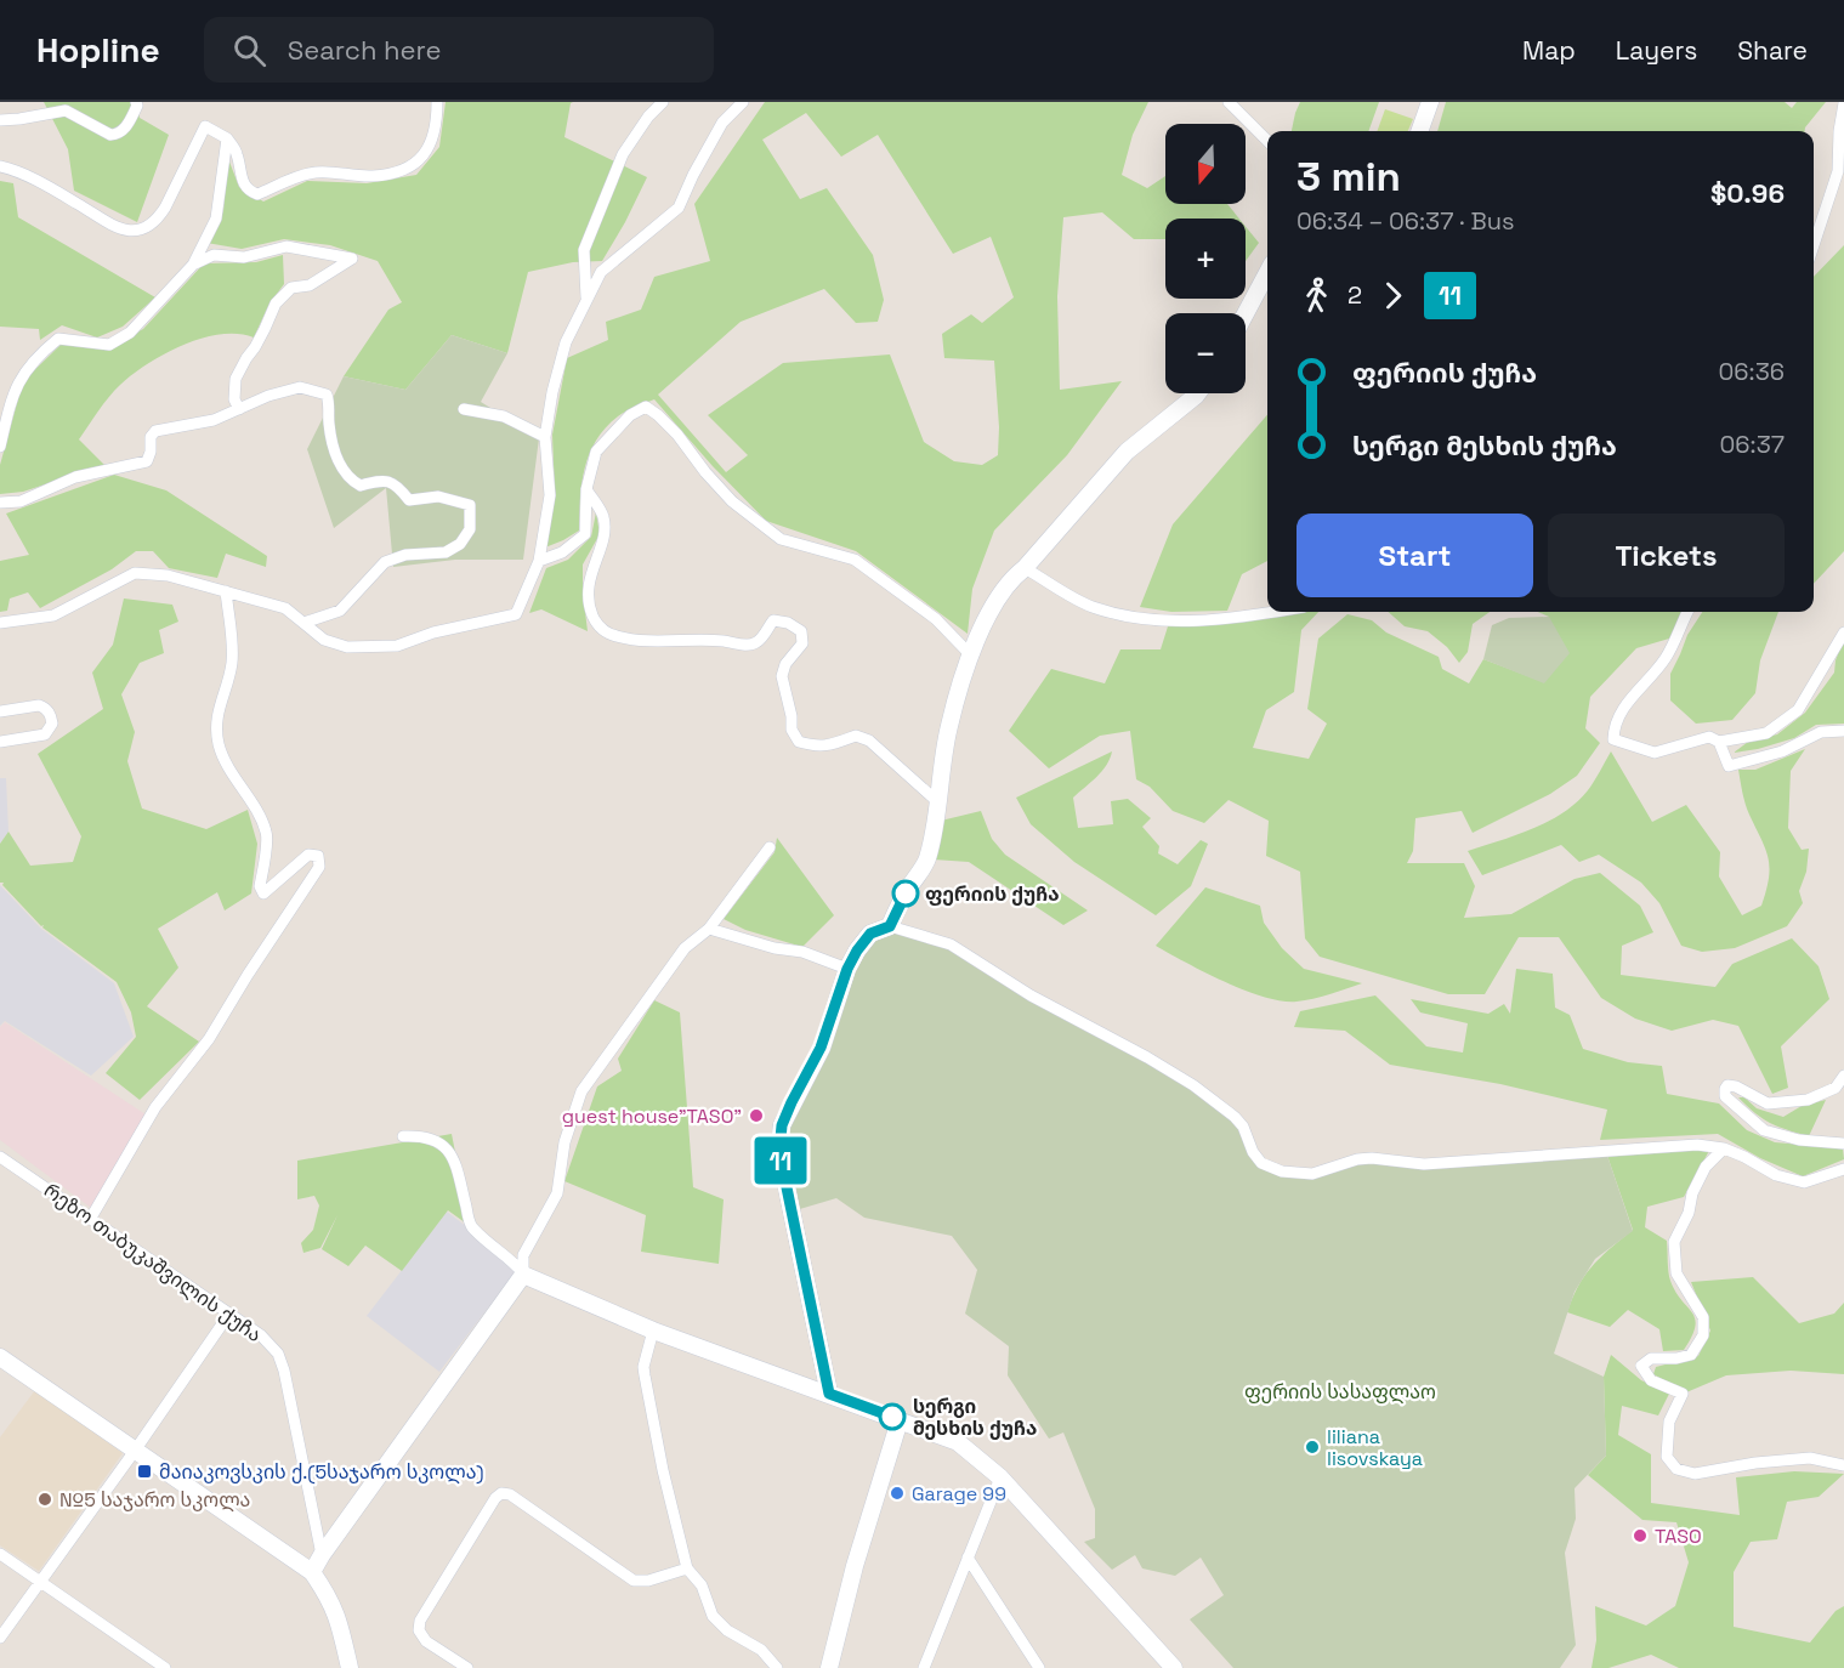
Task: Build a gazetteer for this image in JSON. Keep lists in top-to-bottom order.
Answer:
{
  "streets": {
    "street": ["რეზო თაბუკაშვილის ქუჩა"]
  },
  "parks": ["ფერიის სასაფლაო"],
  "places": {
    "other": [
      "ფერიის ქუჩა",
      "guest house\"TASO\"",
      "სერგი მესხის ქუჩა",
      "liliana lisovskaya",
      "Garage 99",
      "№5 საჯარო სკოლა",
      "TASO"
    ],
    "transit": ["მაიაკოვსკის ქ.(5საჯარო სკოლა)"]
  },
  "lines": ["bus line 11"],
  "north": "bottom",
  "page": {
    "header": "Hopline",
    "search": "Search here",
    "nav": ["Map", "Layers", "Share"],
    "on_map": "11",
    "map_buttons": ["+", "−"],
    "heading": ["3 min", "06:34 – 06:37 · Bus", "$0.96"],
    "legs": ["2", "11"],
    "list": [
      {
        "name": "ფერიის ქუჩა",
        "value": "06:36"
      },
      {
        "name": "სერგი მესხის ქუჩა",
        "value": "06:37"
      }
    ],
    "buttons": ["Start", "Tickets"]
  }
}
